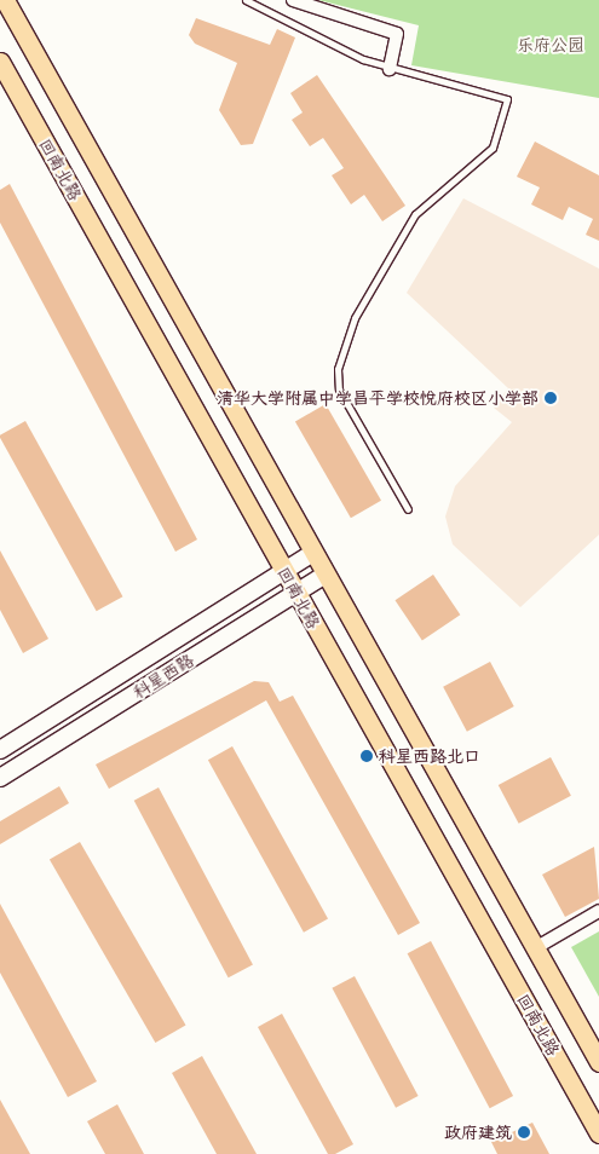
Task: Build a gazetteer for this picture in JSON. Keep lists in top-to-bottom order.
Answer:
{
  "streets": {
    "main road": ["回南北路"],
    "street": ["科星西路"]
  },
  "crossings": [
    ["回南北路", "科星西路"]
  ],
  "parks": ["乐府公园"],
  "places": ["清华大学附属中学昌平学校悦府校区小学部", "科星西路北口", "政府建筑"]
}
